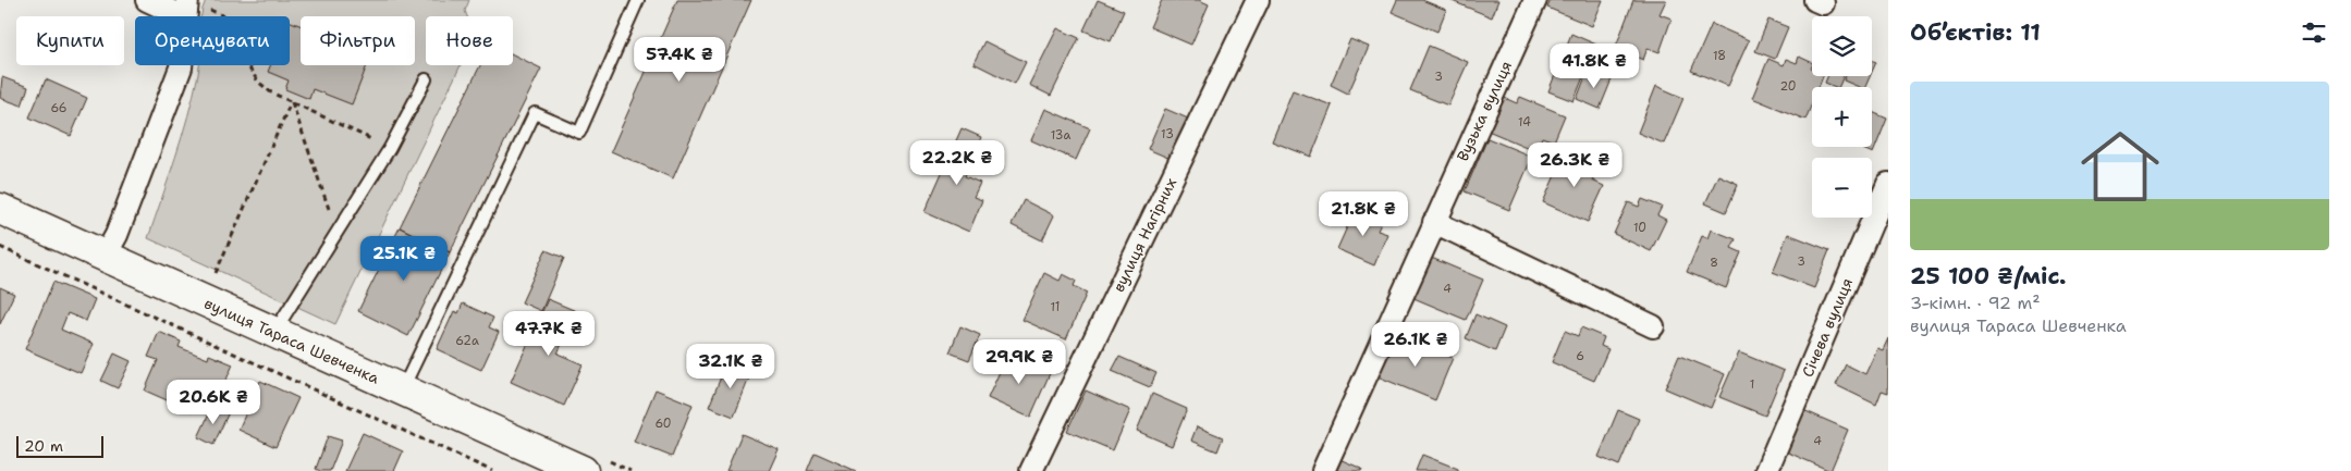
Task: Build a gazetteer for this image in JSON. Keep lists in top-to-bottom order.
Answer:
{
  "streets": {
    "street": [
      "Вузька вулиця",
      "вулиця Нагірних",
      "Січева вулиця",
      "вулиця Тараса Шевченка"
    ]
  },
  "house_numbers": [
    "18",
    "3",
    "20",
    "66",
    "14",
    "13",
    "13а",
    "10",
    "3",
    "8",
    "4",
    "11",
    "62а",
    "6",
    "1",
    "60",
    "4"
  ],
  "scale_bar": "20 m",
  "page": {
    "heading": "Об’єктів: 11",
    "map_buttons": ["+", "−"],
    "chip": [
      "Купити",
      "Орендувати",
      "Фільтри",
      "Нове"
    ],
    "price": [
      "57.4K ₴",
      "41.8K ₴",
      "22.2K ₴",
      "26.3K ₴",
      "21.8K ₴",
      "25.1K ₴",
      "47.7K ₴",
      "26.1K ₴",
      "29.9K ₴",
      "32.1K ₴",
      "20.6K ₴"
    ],
    "list": [
      {
        "name": "25 100 ₴/міс.",
        "note": "3-кімн. · 92 m² · вулиця Тараса Шевченка"
      }
    ],
    "scale": "20 m"
  }
}
